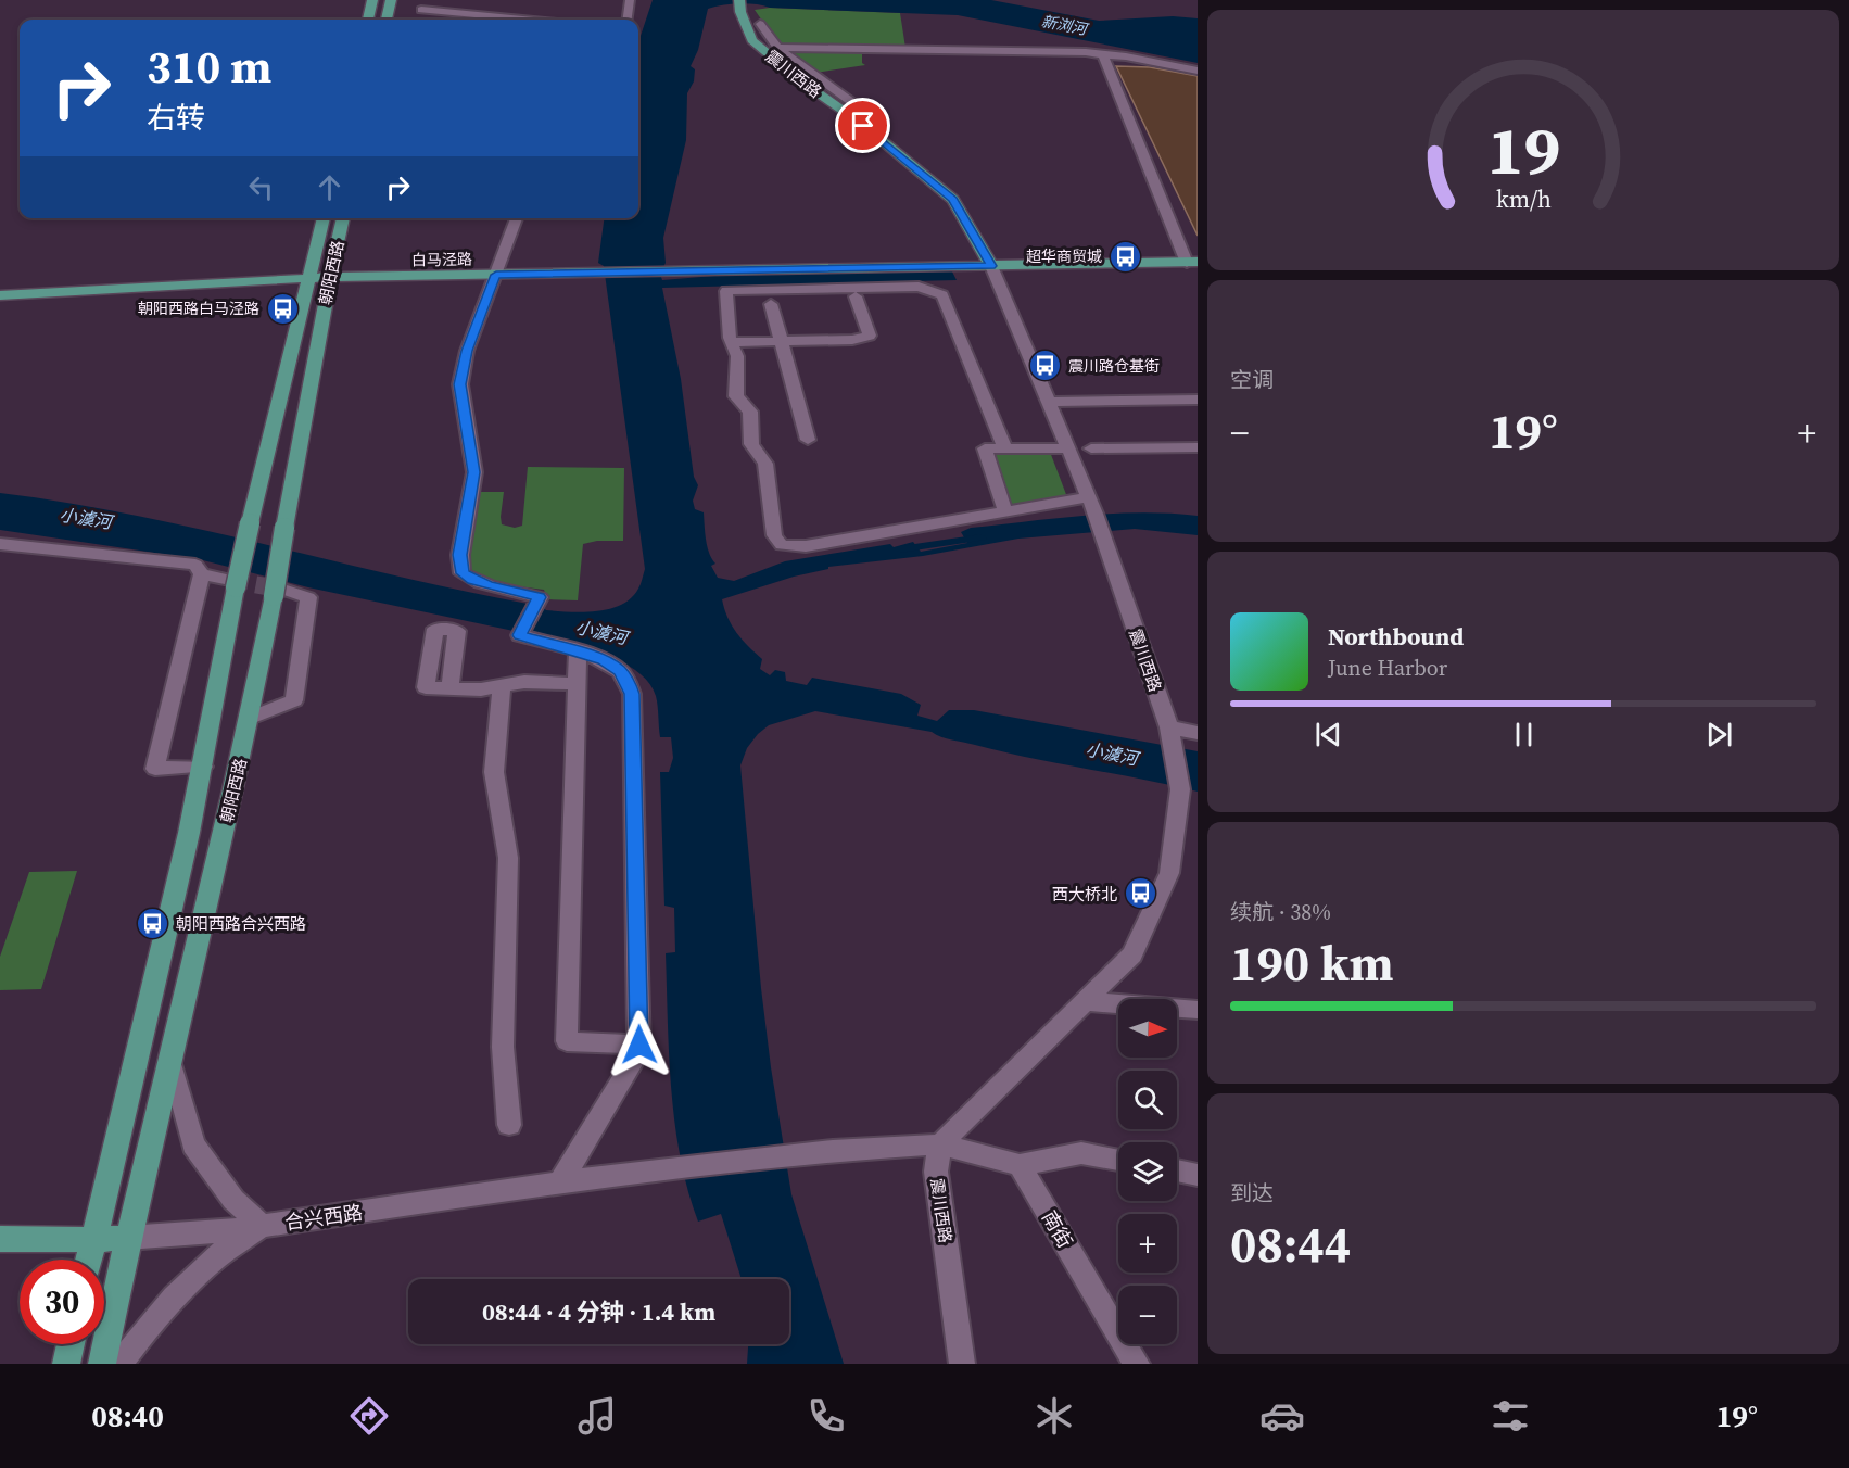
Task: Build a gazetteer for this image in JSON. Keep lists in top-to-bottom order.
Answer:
{
  "streets": {
    "main road": [
      "震川西路",
      "白马泾路",
      "朝阳西路",
      "合兴西路"
    ],
    "street": ["南街"]
  },
  "crossings": [
    ["震川西路", "白马泾路"],
    ["震川西路", "合兴西路"],
    ["白马泾路", "朝阳西路"],
    ["朝阳西路", "合兴西路"]
  ],
  "water": ["新浏河", "小澞河"],
  "places": {
    "bus stop": [
      "超华商贸城",
      "朝阳西路白马泾路",
      "震川路仓基街",
      "西大桥北",
      "朝阳西路合兴西路"
    ]
  },
  "north": "right",
  "page": {
    "turn": ["310 m", "右转"],
    "tile": [
      "空调",
      ["续航 · 38%", "190 km"],
      ["到达", "08:44"]
    ],
    "heat": ["−", "19°", "+"],
    "song": ["Northbound", "June Harbor"],
    "map_buttons": ["+", "−"],
    "limit": "30",
    "trip": "08:44 · 4 分钟 · 1.4 km",
    "tabs": ["08:40", "19°"],
    "gauge": ["19", "km/h"]
  }
}
